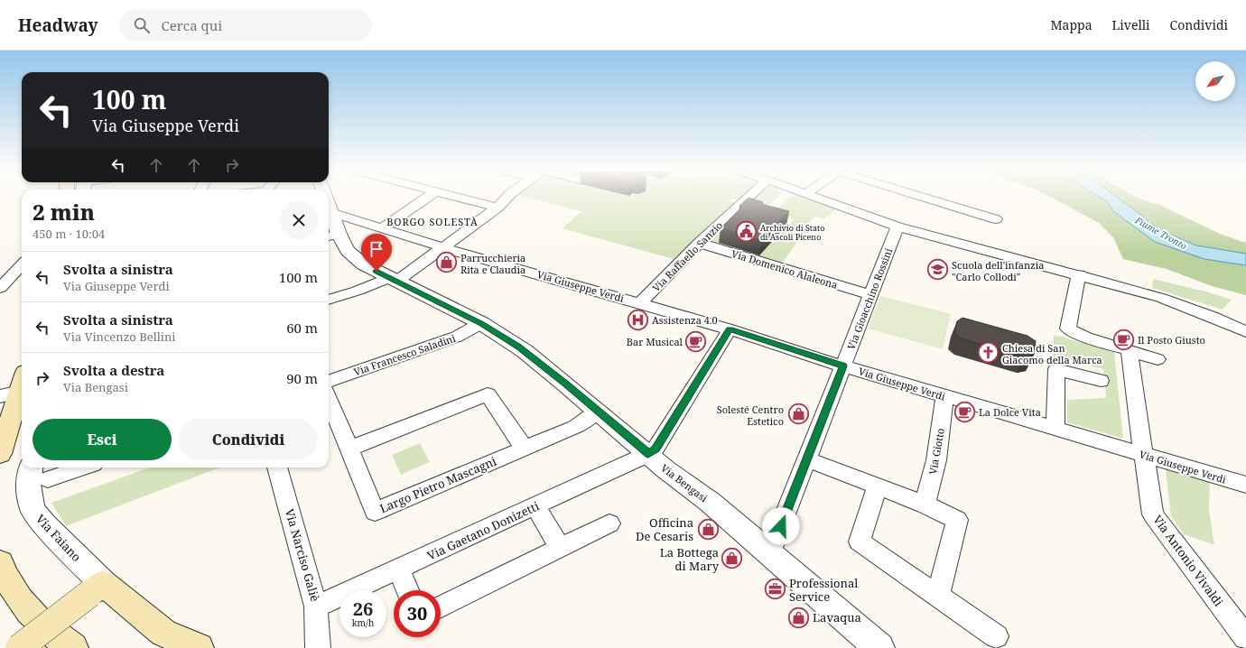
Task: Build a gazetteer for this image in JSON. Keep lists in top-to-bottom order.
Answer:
{
  "streets": {
    "street": [
      "Via Raffaello Sanzio",
      "Via Domenico Alaleona",
      "Via Giuseppe Verdi",
      "Via Gioacchino Rossini",
      "Via Francesco Saladini",
      "Via Giotto",
      "Via Bengasi",
      "Largo Pietro Mascagni",
      "Via Gaetano Donizetti",
      "Via Faiano",
      "Via Narciso Galiè",
      "Via Antonio Vivaldi"
    ]
  },
  "crossings": [
    ["Via Raffaello Sanzio", "Via Domenico Alaleona"],
    ["Via Raffaello Sanzio", "Via Giuseppe Verdi"],
    ["Via Domenico Alaleona", "Via Gioacchino Rossini"],
    ["Via Giuseppe Verdi", "Via Gioacchino Rossini"],
    ["Via Giuseppe Verdi", "Via Giotto"],
    ["Via Giuseppe Verdi", "Via Bengasi"],
    ["Via Giuseppe Verdi", "Via Antonio Vivaldi"],
    ["Via Gioacchino Rossini", "Via Bengasi"],
    ["Via Francesco Saladini", "Via Bengasi"],
    ["Via Bengasi", "Largo Pietro Mascagni"],
    ["Via Bengasi", "Via Gaetano Donizetti"],
    ["Via Gaetano Donizetti", "Via Narciso Galiè"]
  ],
  "districts": ["BORGO SOLESTÀ"],
  "water": ["Fiume Tronto"],
  "places": {
    "public building": ["Archivio di Stato di Ascoli Piceno"],
    "shop": [
      "Parrucchieria Rita e Claudia",
      "Solesté Centro Estetico",
      "Officina De Cesaris",
      "La Bottega di Mary",
      "Lavaqua"
    ],
    "school or university": ["Scuola dell'infanzia \"Carlo Collodi\""],
    "hospital": ["Assistenza 4.0"],
    "cafe": ["Il Posto Giusto", "Bar Musical", "La Dolce Vita"],
    "church": ["Chiesa di San Giacomo della Marca"],
    "office": ["Professional Service"]
  },
  "north": "bottom left",
  "page": {
    "header": "Headway",
    "search": "Cerca qui",
    "nav": ["Mappa", "Livelli", "Condividi"],
    "turn": ["100 m", "Via Giuseppe Verdi"],
    "heading": ["2 min", "450 m · 10:04"],
    "list": [
      {
        "name": "Svolta a sinistra",
        "note": "Via Giuseppe Verdi",
        "value": "100 m"
      },
      {
        "name": "Svolta a sinistra",
        "note": "Via Vincenzo Bellini",
        "value": "60 m"
      },
      {
        "name": "Svolta a destra",
        "note": "Via Bengasi",
        "value": "90 m"
      }
    ],
    "buttons": ["Esci", "Condividi"],
    "speed": "26 km/h",
    "limit": "30"
  }
}
